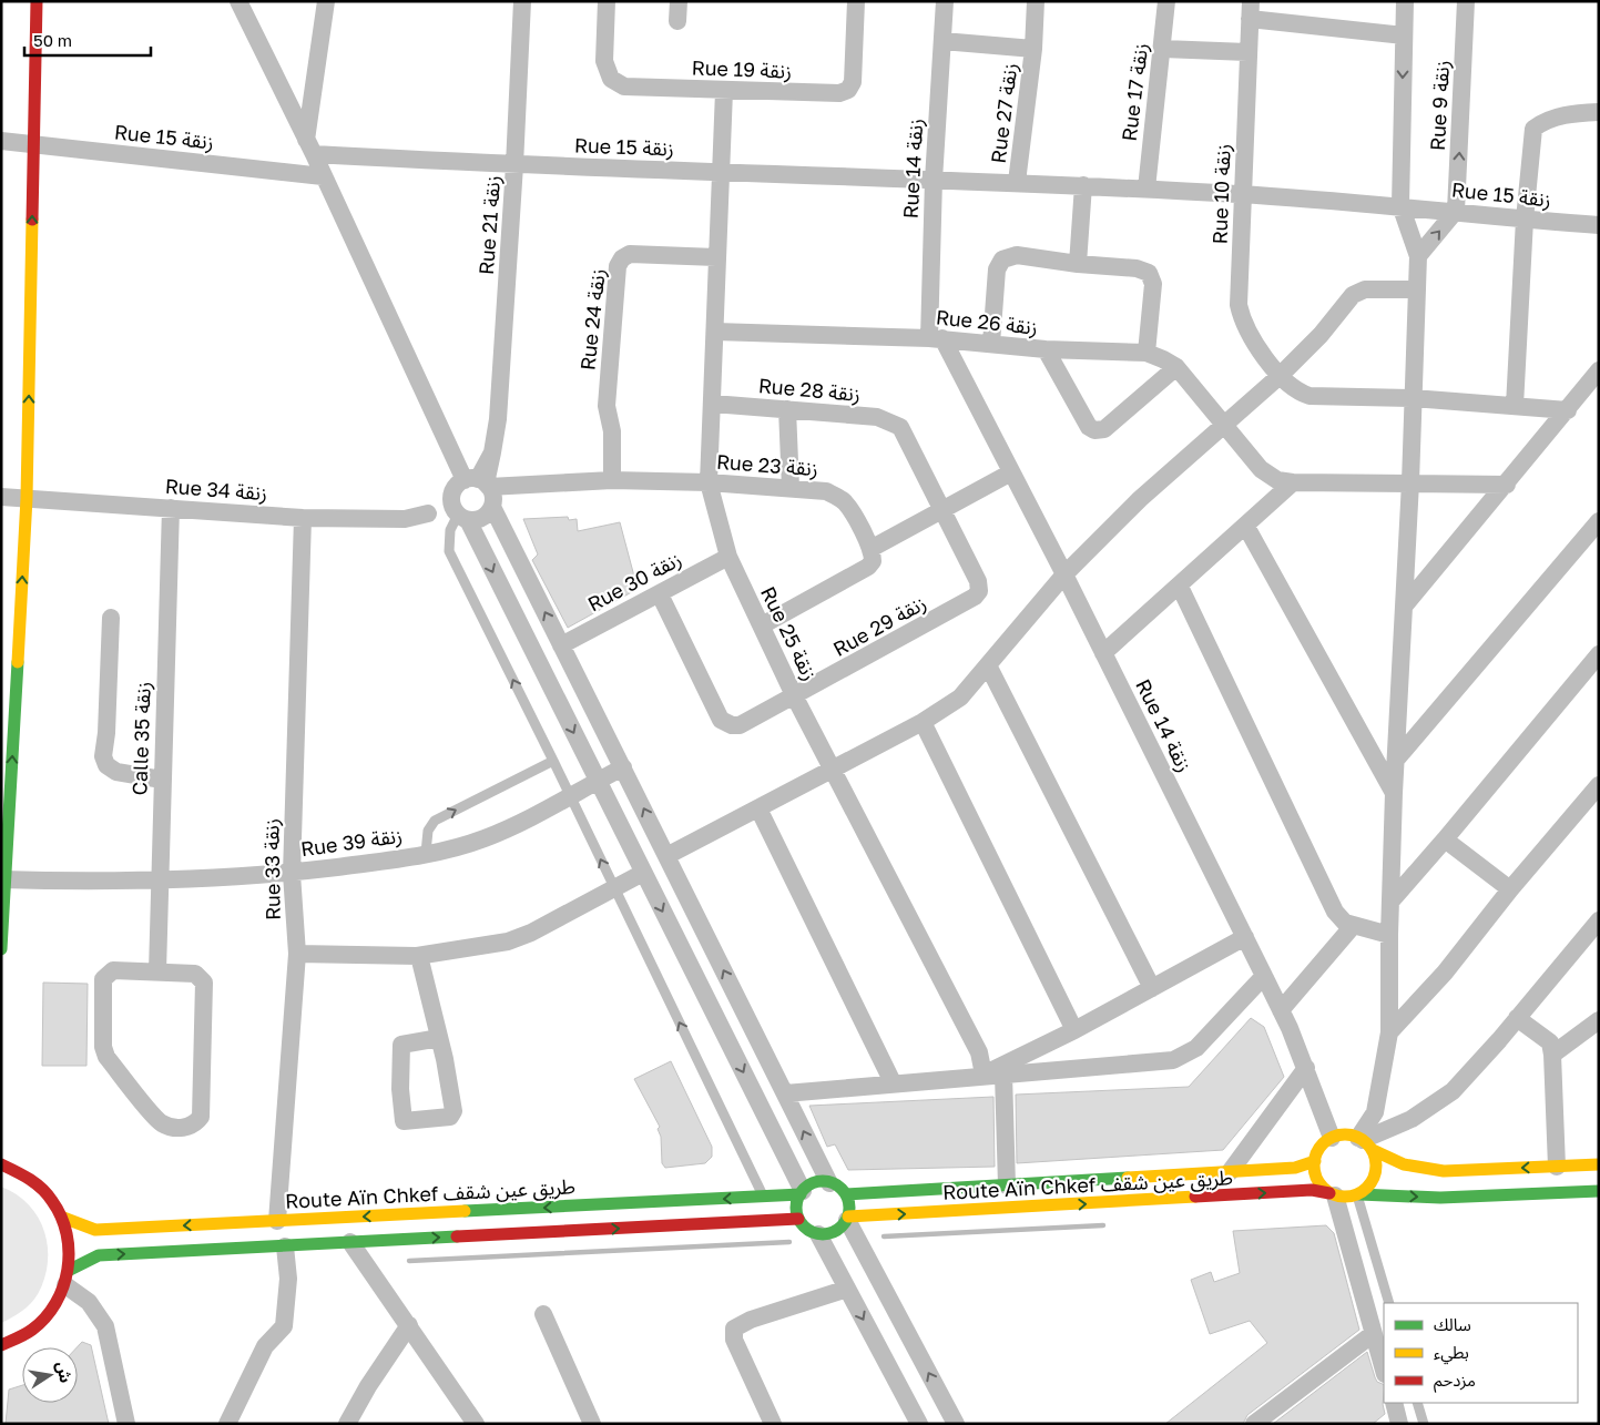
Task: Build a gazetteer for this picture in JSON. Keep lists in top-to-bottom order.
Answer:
{
  "streets": {
    "main road": ["Route Aïn Chkef طريق عين شقف"],
    "street": [
      "Rue 19 زنقة",
      "Rue 17 زنقة",
      "Rue 9 زنقة",
      "Rue 27 زنقة",
      "Rue 15 زنقة",
      "Rue 14 زنقة",
      "Rue 10 زنقة",
      "Rue 21 زنقة",
      "Rue 24 زنقة",
      "Rue 26 زنقة",
      "Rue 28 زنقة",
      "Rue 23 زنقة",
      "Rue 34 زنقة",
      "Rue 30 زنقة",
      "Rue 29 زنقة",
      "Rue 25 زنقة",
      "Calle 35 زنقة",
      "Rue 39 زنقة",
      "Rue 33 زنقة"
    ]
  },
  "crossings": [
    ["Rue 19 زنقة", "Rue 25 زنقة"],
    ["Rue 9 زنقة", "Rue 15 زنقة"],
    ["Rue 15 زنقة", "Rue 14 زنقة"],
    ["Rue 15 زنقة", "Rue 21 زنقة"],
    ["Rue 15 زنقة", "Rue 25 زنقة"],
    ["Rue 14 زنقة", "Rue 26 زنقة"],
    ["Rue 14 زنقة", "Route Aïn Chkef طريق عين شقف"],
    ["Rue 21 زنقة", "Rue 23 زنقة"],
    ["Rue 21 زنقة", "Rue 34 زنقة"],
    ["Rue 24 زنقة", "Rue 23 زنقة"],
    ["Rue 24 زنقة", "Rue 25 زنقة"],
    ["Rue 26 زنقة", "Rue 25 زنقة"],
    ["Rue 28 زنقة", "Rue 29 زنقة"],
    ["Rue 28 زنقة", "Rue 25 زنقة"],
    ["Rue 23 زنقة", "Rue 34 زنقة"],
    ["Rue 23 زنقة", "Rue 25 زنقة"],
    ["Rue 34 زنقة", "Calle 35 زنقة"],
    ["Rue 34 زنقة", "Rue 33 زنقة"],
    ["Rue 30 زنقة", "Rue 29 زنقة"],
    ["Rue 30 زنقة", "Rue 25 زنقة"],
    ["Rue 29 زنقة", "Rue 25 زنقة"],
    ["Calle 35 زنقة", "Rue 39 زنقة"],
    ["Rue 39 زنقة", "Rue 33 زنقة"],
    ["Rue 33 زنقة", "Route Aïn Chkef طريق عين شقف"]
  ],
  "legend": ["سالك", "بطيء", "مزدحم"],
  "scale_bar": "50 m",
  "north": "right"
}
